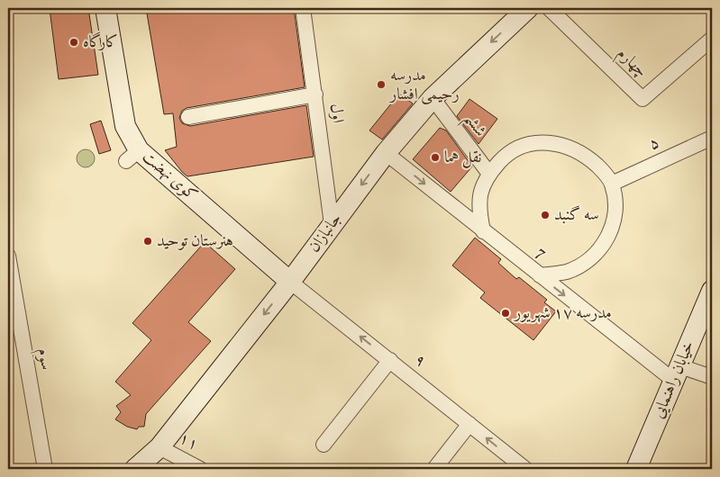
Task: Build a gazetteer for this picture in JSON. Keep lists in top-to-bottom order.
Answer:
{
  "streets": {
    "main road": ["کوی نهضت", "جانبازان", "خیابان راهنمایی"],
    "street": [
      "چهارم",
      "اول",
      "ششم",
      "۵",
      "7",
      "سوم",
      "۹",
      "۱۱"
    ]
  },
  "crossings": [
    ["اول", "جانبازان"],
    ["ششم", "۵"],
    ["ششم", "جانبازان"],
    ["ششم", "7"],
    ["۵", "7"],
    ["کوی نهضت", "جانبازان"],
    ["کوی نهضت", "۹"],
    ["جانبازان", "7"],
    ["جانبازان", "۹"],
    ["جانبازان", "۱۱"],
    ["7", "خیابان راهنمایی"]
  ],
  "one_way": ["جانبازان", "7", "۹"],
  "places": [
    "کارگاه",
    "مدرسه رحیمی افشار",
    "نقل هما",
    "سه گنبد",
    "هنرستان توحید",
    "مدرسه ۱۷ شهریور"
  ]
}
